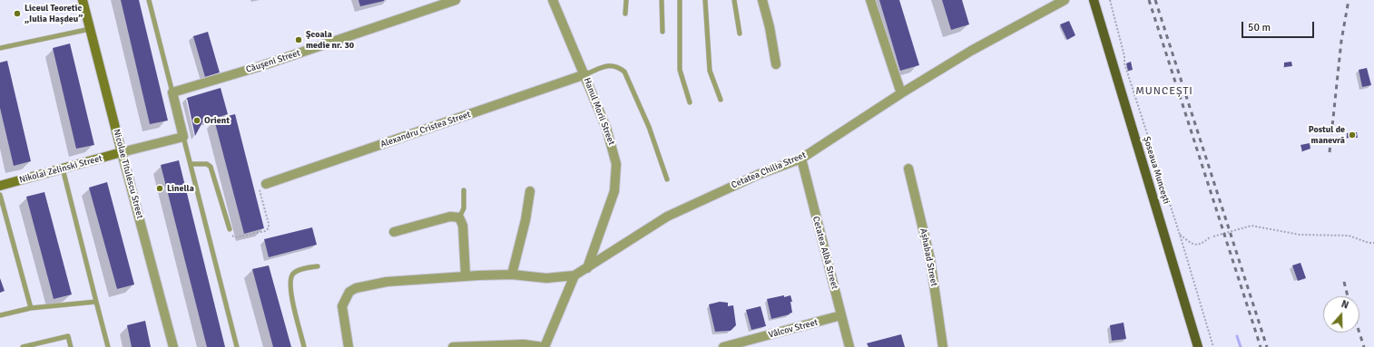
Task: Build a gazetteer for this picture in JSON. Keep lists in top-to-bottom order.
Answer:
{
  "streets": {
    "main road": ["Șoseaua Muncești"],
    "street": [
      "Căușeni Street",
      "Hanul Morii Street",
      "Alexandru Cristea Street",
      "Nikolai Zelinski Street",
      "Cetatea Chilia Street",
      "Nicolae Titulescu Street",
      "Cetatea Albă Street",
      "Așhabad Street",
      "Vâlcov Street"
    ]
  },
  "crossings": [
    ["Hanul Morii Street", "Alexandru Cristea Street"],
    ["Hanul Morii Street", "Cetatea Chilia Street"],
    ["Nikolai Zelinski Street", "Nicolae Titulescu Street"],
    ["Cetatea Chilia Street", "Cetatea Albă Street"],
    ["Cetatea Albă Street", "Vâlcov Street"]
  ],
  "districts": ["MUNCEȘTI"],
  "places": [
    "Liceul Teoretic „Iulia Hașdeu”",
    "Şcoala medie nr. 30",
    "Orient",
    "Postul de manevră",
    "Linella"
  ],
  "scale_bar": "50 m",
  "north": "top"
}
